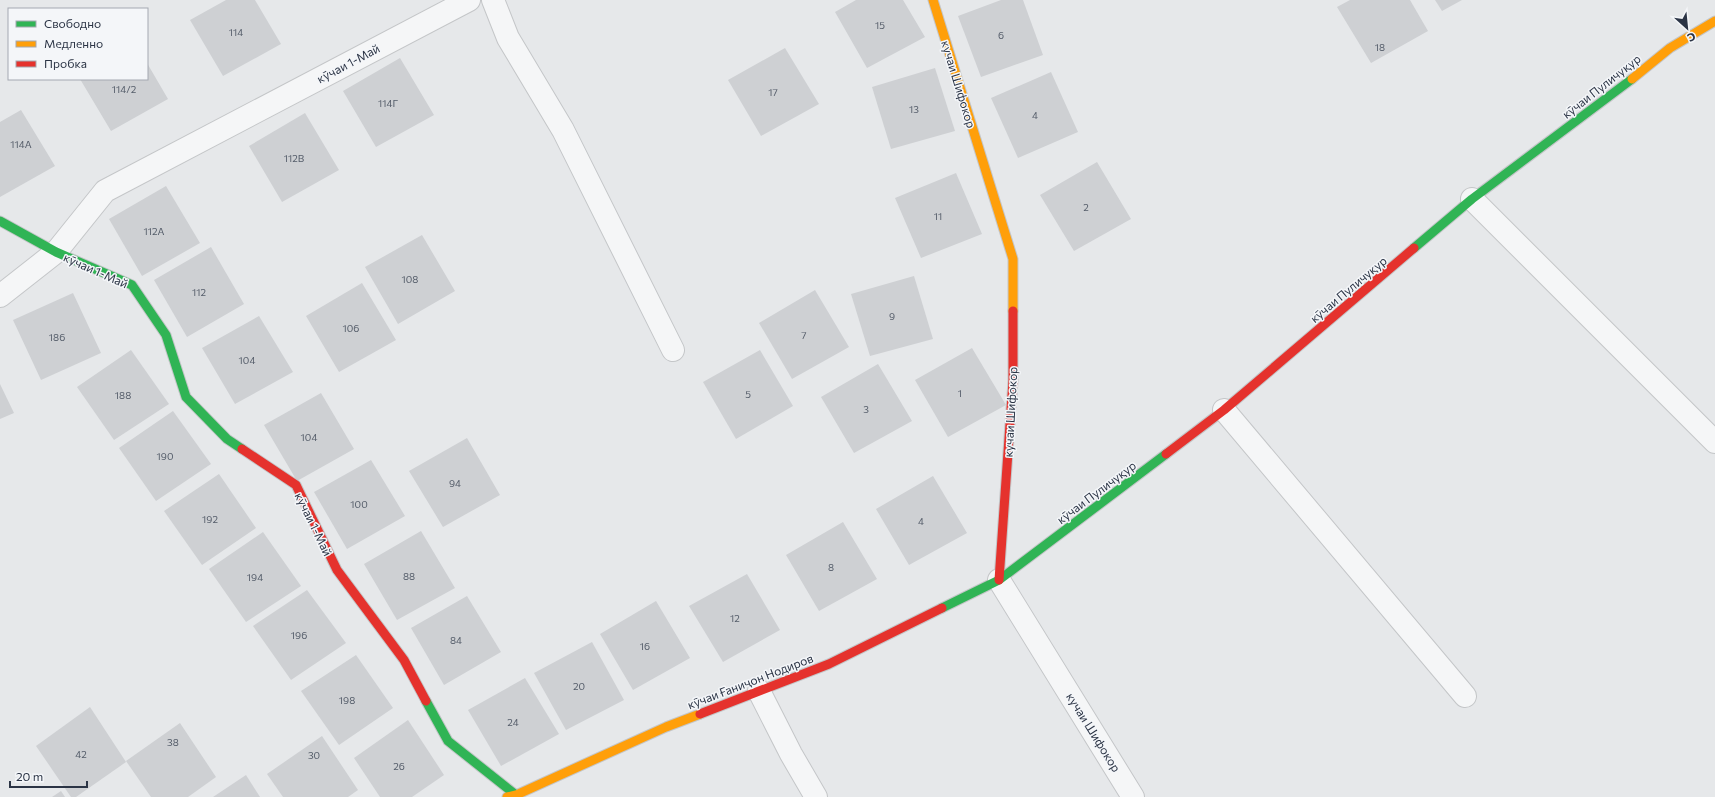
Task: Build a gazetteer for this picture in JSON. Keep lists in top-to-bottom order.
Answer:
{
  "streets": {
    "street": [
      "кӯчаи 1-Май",
      "кучаи Шифокор",
      "кӯчаи Пуличуқур",
      "кӯчаи Ғаниҷон Нодиров"
    ]
  },
  "crossings": [
    ["кӯчаи 1-Май", "кӯчаи Ғаниҷон Нодиров"],
    ["кучаи Шифокор", "кӯчаи Пуличуқур"],
    ["кучаи Шифокор", "кӯчаи Ғаниҷон Нодиров"],
    ["кӯчаи Пуличуқур", "кӯчаи Ғаниҷон Нодиров"]
  ],
  "house_numbers": [
    "15",
    "114",
    "6",
    "18",
    "114/2",
    "17",
    "114Г",
    "13",
    "4",
    "114А",
    "112В",
    "2",
    "11",
    "112А",
    "108",
    "112",
    "9",
    "106",
    "7",
    "186",
    "104",
    "1",
    "5",
    "188",
    "3",
    "104",
    "190",
    "94",
    "100",
    "192",
    "4",
    "8",
    "88",
    "194",
    "12",
    "196",
    "84",
    "16",
    "20",
    "198",
    "24",
    "38",
    "42",
    "30",
    "26"
  ],
  "legend": ["Свободно", "Медленно", "Пробка"],
  "scale_bar": "20 m",
  "north": "bottom right"
}
